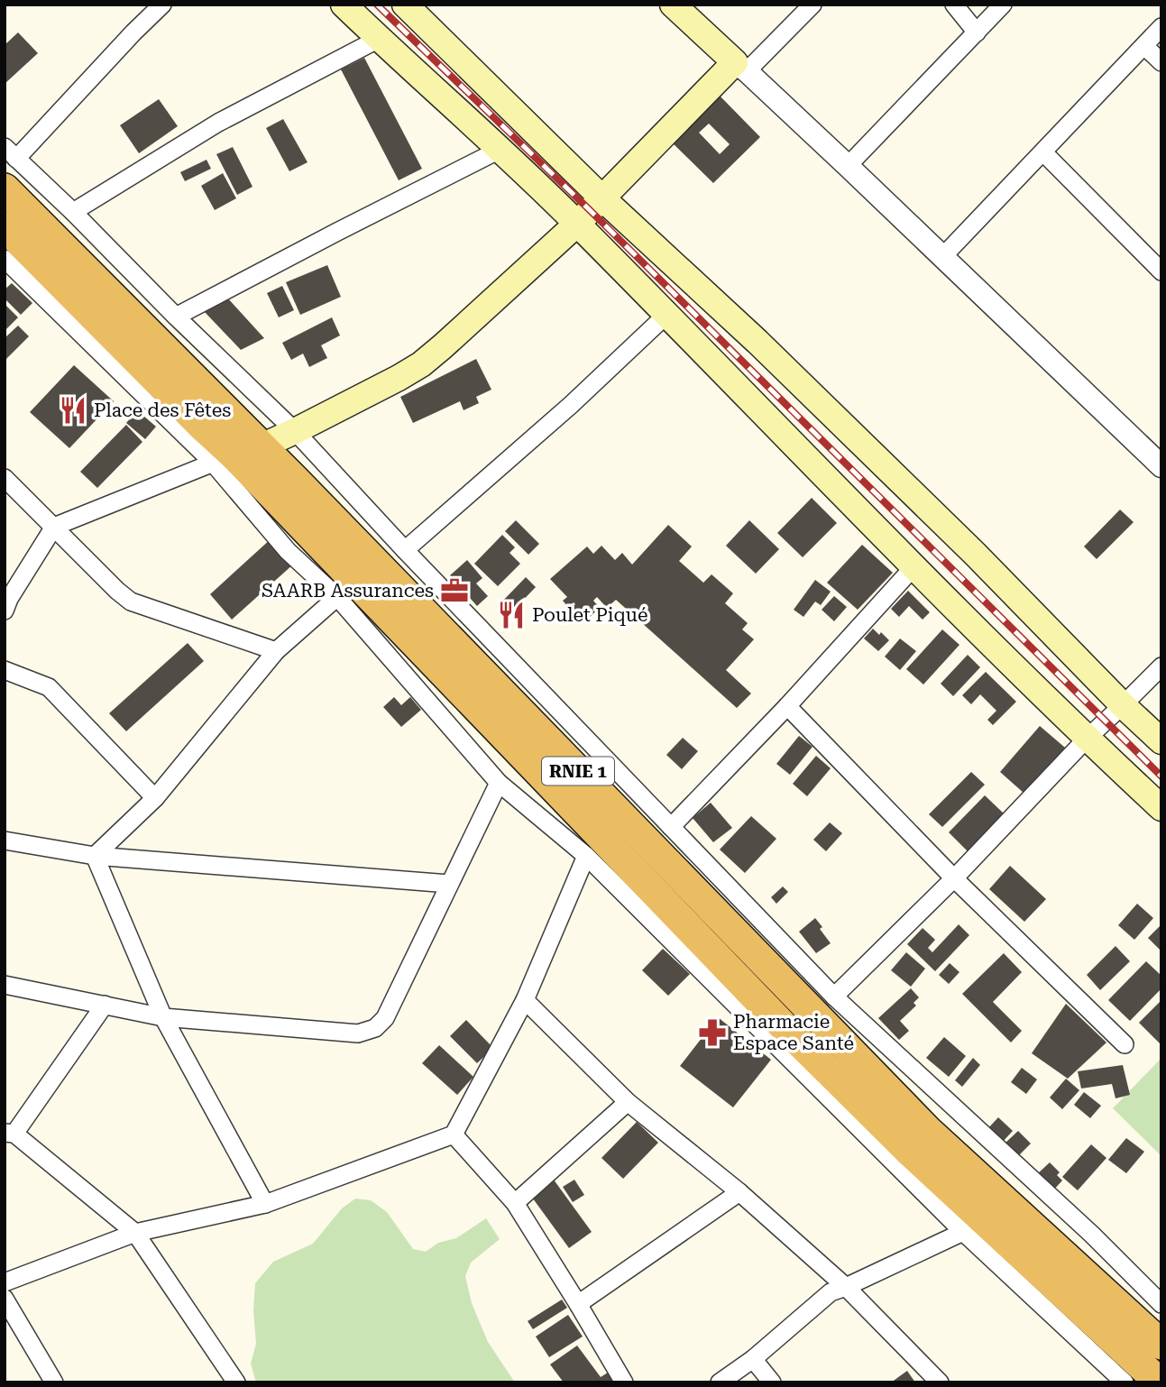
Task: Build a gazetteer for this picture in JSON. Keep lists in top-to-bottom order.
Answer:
{
  "streets": {
    "highway": ["RNIE 1"]
  },
  "places": {
    "restaurant": ["Place des Fêtes", "Poulet Piqué"],
    "office": ["SAARB Assurances"],
    "pharmacy": ["Pharmacie Espace Santé"]
  }
}
